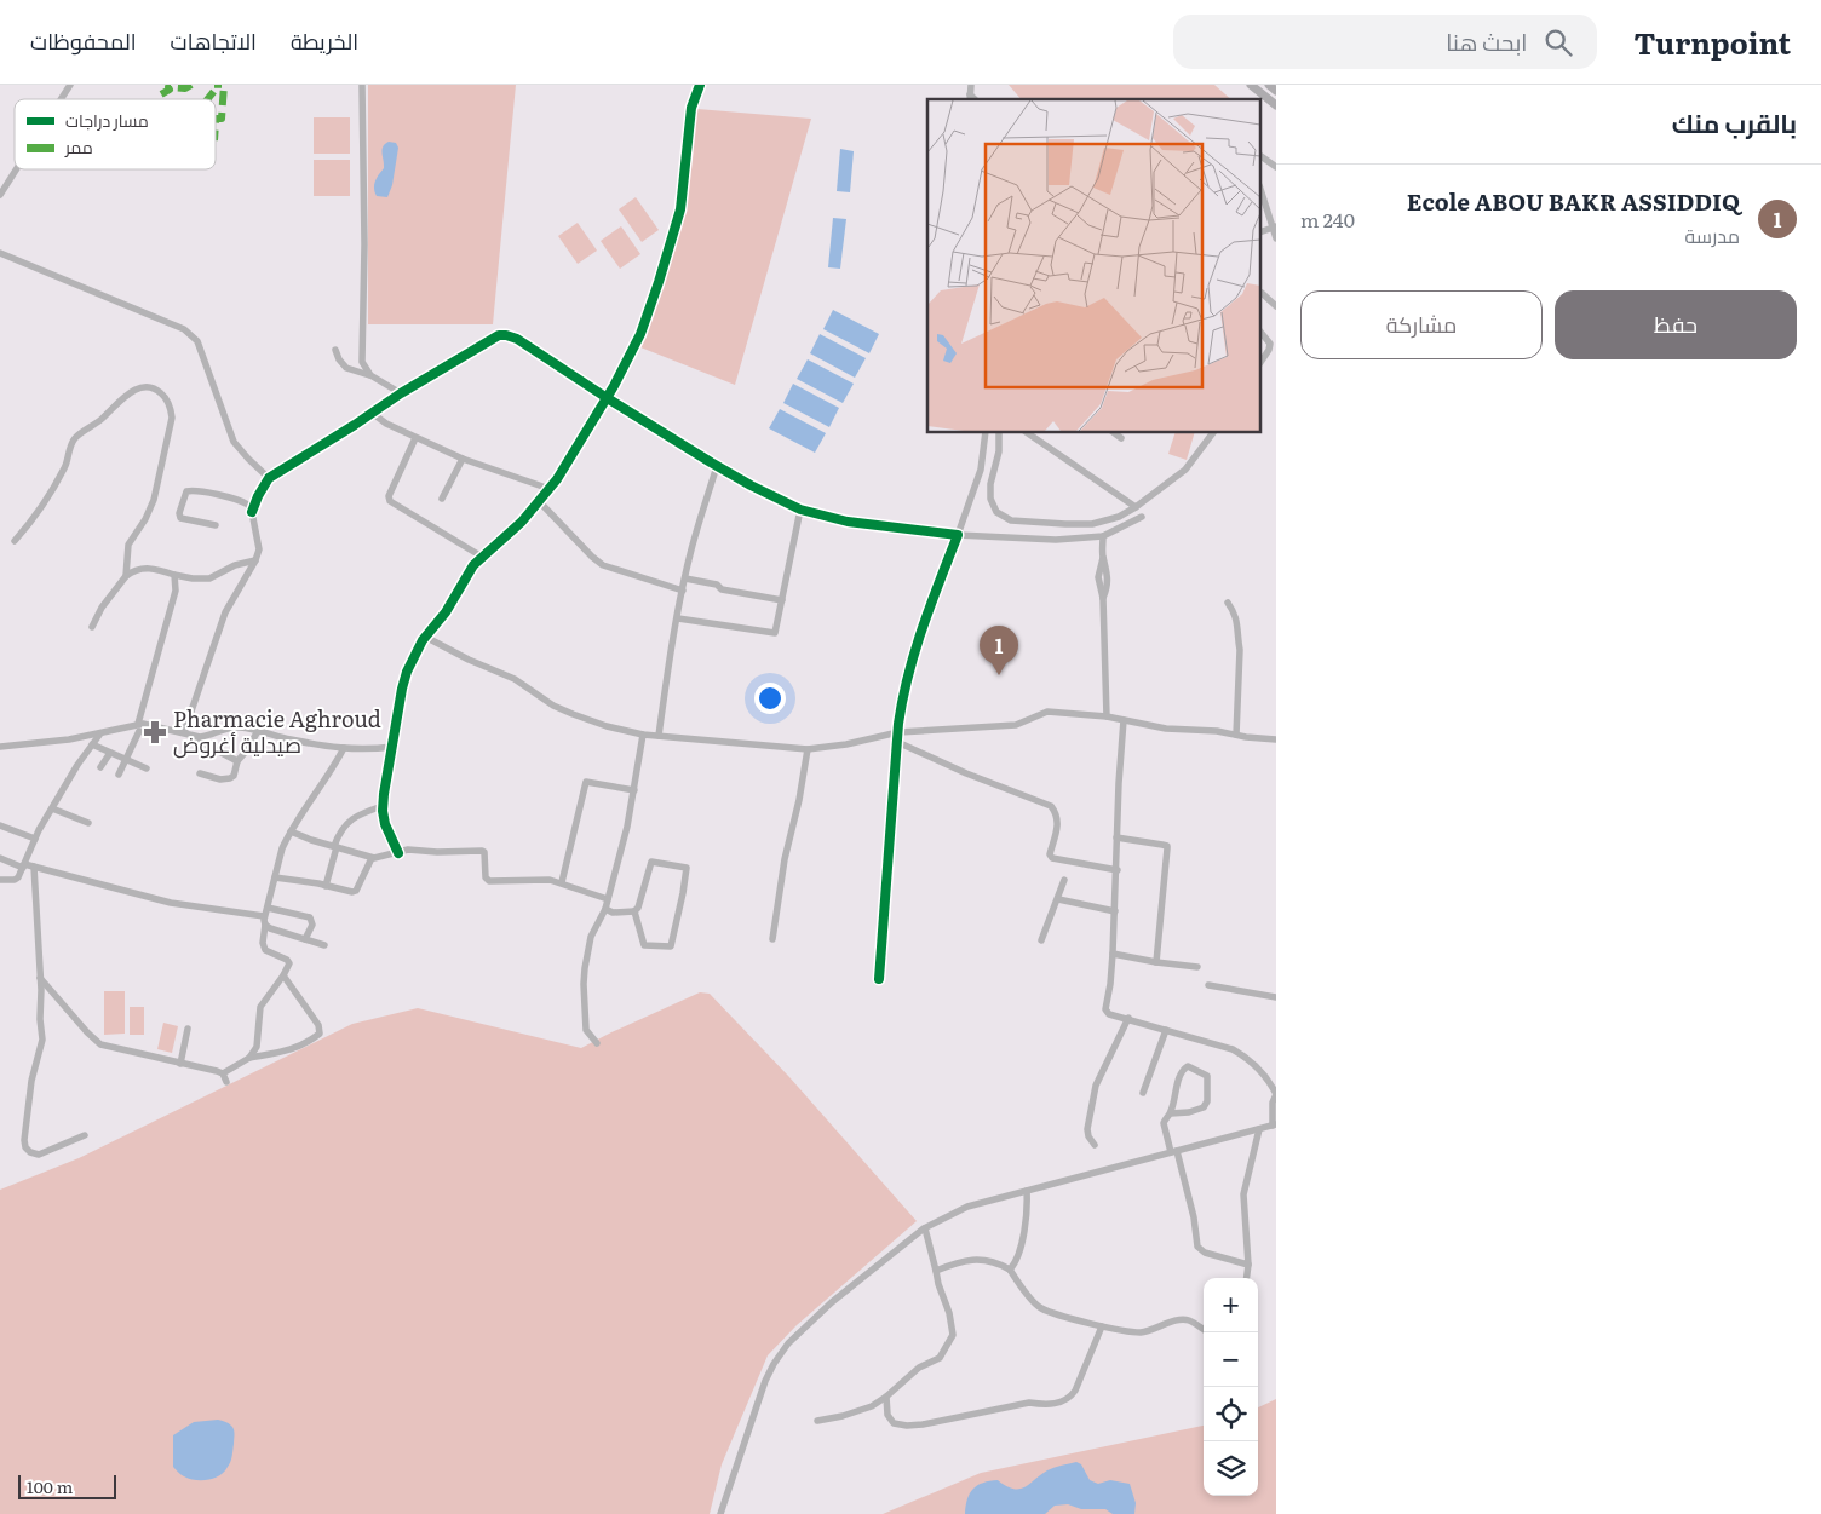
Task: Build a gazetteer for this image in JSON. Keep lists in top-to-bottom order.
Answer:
{
  "places": {
    "pharmacy": ["Pharmacie Aghroud صيدلية أغروض"]
  },
  "legend": ["مسار دراجات", "ممر"],
  "scale_bar": "100 m",
  "page": {
    "header": "Turnpoint",
    "search": "ابحث هنا",
    "nav": ["الخريطة", "الاتجاهات", "المحفوظات"],
    "heading": "بالقرب منك",
    "list": [
      {
        "mark": "1",
        "name": "Ecole ABOU BAKR ASSIDDIQ",
        "note": "مدرسة",
        "value": "240 m"
      }
    ],
    "buttons": ["حفظ", "مشاركة"],
    "pins": "1",
    "map_buttons": ["+", "−"],
    "scale": "100 m"
  }
}
